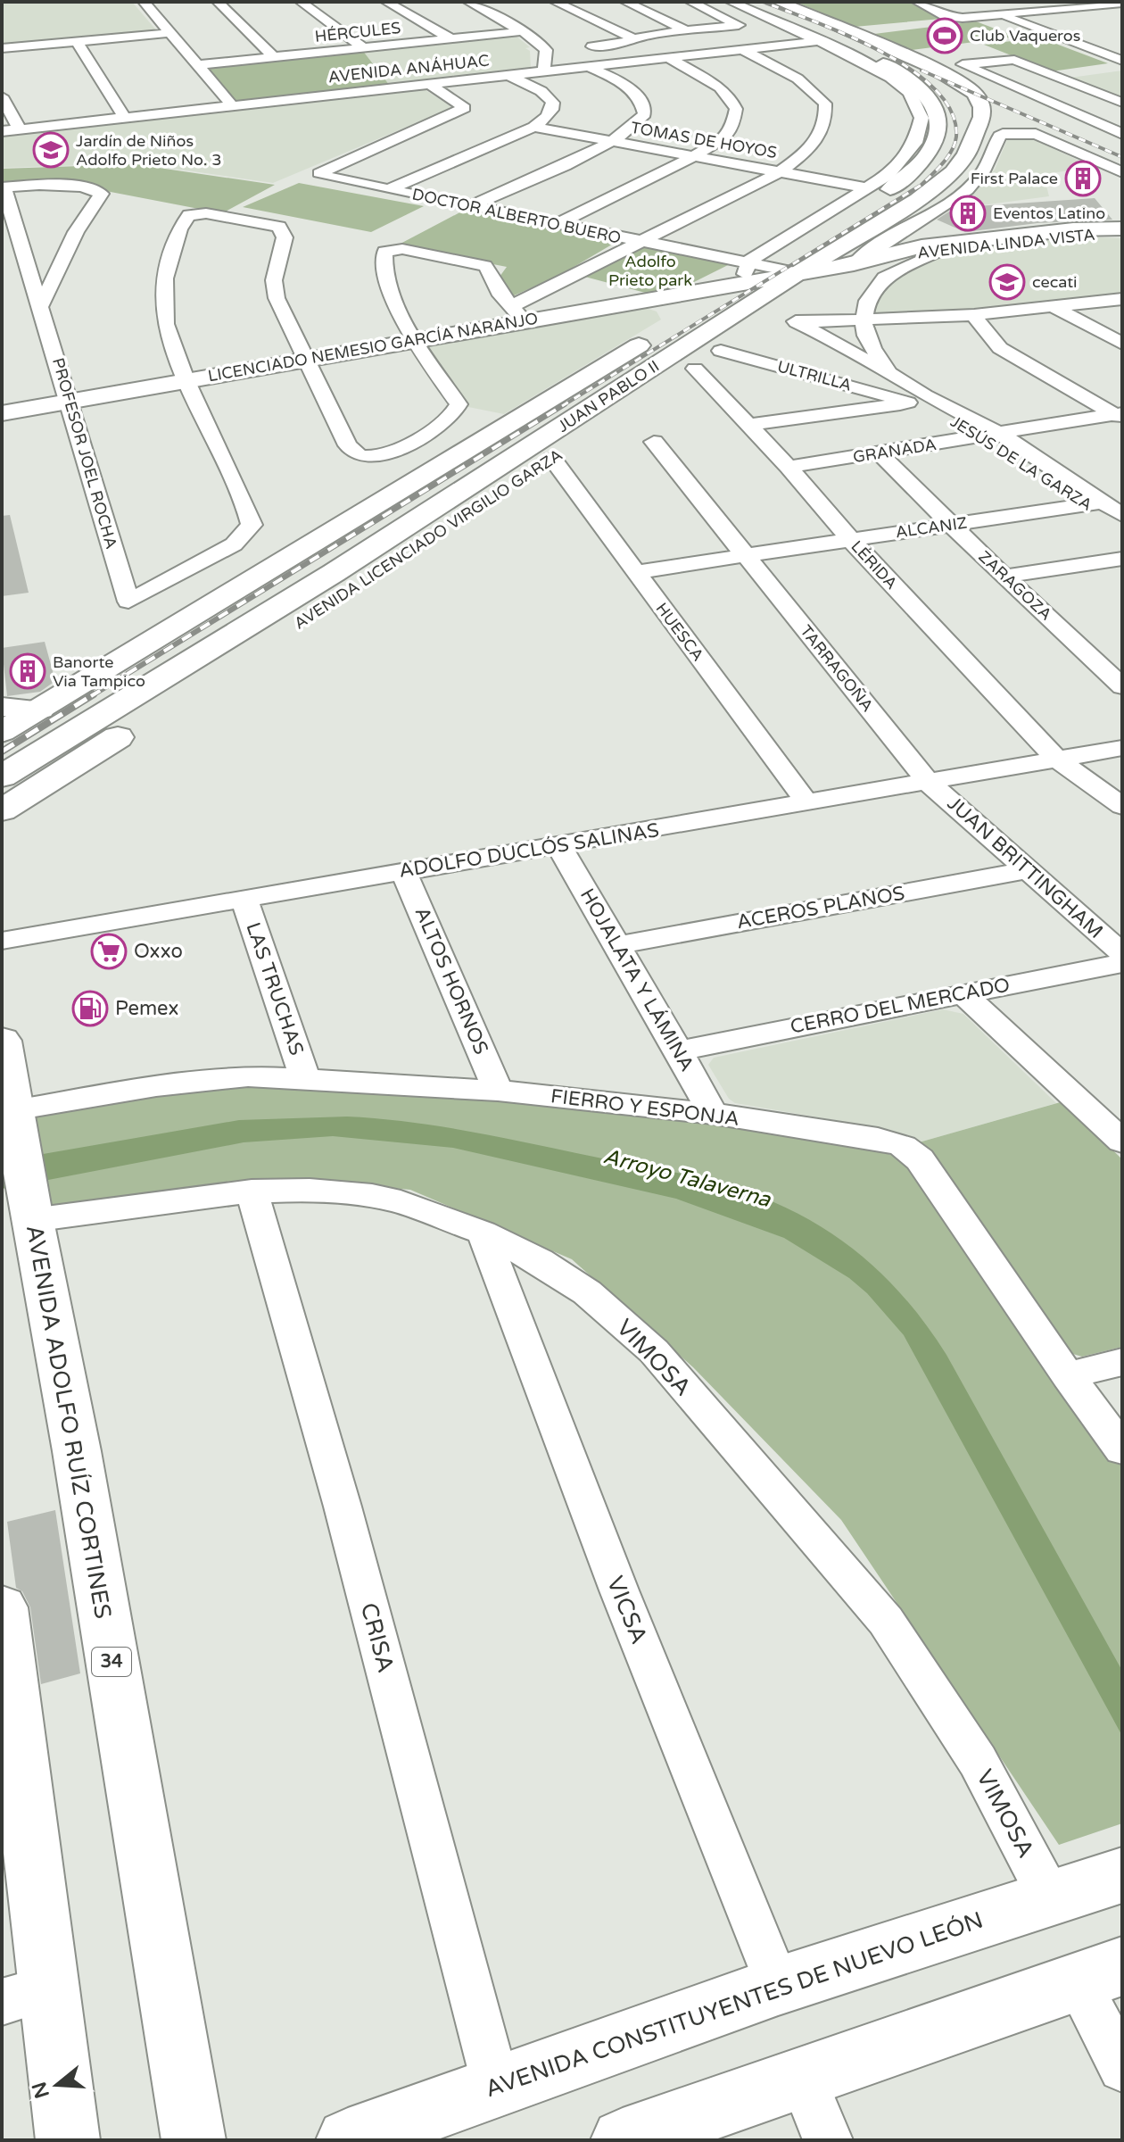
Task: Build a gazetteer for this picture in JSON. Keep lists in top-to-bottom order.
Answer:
{
  "streets": {
    "main road": [
      "AVENIDA LINDA VISTA",
      "LICENCIADO NEMESIO GARCÍA NARANJO",
      "JUAN PABLO II",
      "AVENIDA LICENCIADO VIRGILIO GARZA",
      "AVENIDA ADOLFO RUÍZ CORTINES",
      "34",
      "AVENIDA CONSTITUYENTES DE NUEVO LEÓN"
    ],
    "street": [
      "HÉRCULES",
      "AVENIDA ANÁHUAC",
      "TOMAS DE HOYOS",
      "DOCTOR ALBERTO BUERO",
      "ULTRILLA",
      "GRANADA",
      "PROFESOR JOEL ROCHA",
      "JESÚS DE LA GARZA",
      "ALCANIZ",
      "LÉRIDA",
      "ZARAGOZA",
      "HUESCA",
      "TARRAGOÑA",
      "ADOLFO DUCLÓS SALINAS",
      "JUAN BRITTINGHAM",
      "ACEROS PLANOS",
      "HOJALATA Y LÁMINA",
      "ALTOS HORNOS",
      "LAS TRUCHAS",
      "CERRO DEL MERCADO",
      "FIERRO Y ESPONJA",
      "VIMOSA",
      "VICSA",
      "CRISA"
    ]
  },
  "crossings": [
    ["AVENIDA ANÁHUAC", "DOCTOR ALBERTO BUERO"],
    ["DOCTOR ALBERTO BUERO", "LICENCIADO NEMESIO GARCÍA NARANJO"],
    ["DOCTOR ALBERTO BUERO", "JUAN PABLO II"],
    ["AVENIDA LINDA VISTA", "AVENIDA LICENCIADO VIRGILIO GARZA"],
    ["LICENCIADO NEMESIO GARCÍA NARANJO", "JUAN PABLO II"],
    ["LICENCIADO NEMESIO GARCÍA NARANJO", "PROFESOR JOEL ROCHA"],
    ["LICENCIADO NEMESIO GARCÍA NARANJO", "AVENIDA LICENCIADO VIRGILIO GARZA"],
    ["ULTRILLA", "JESÚS DE LA GARZA"],
    ["ULTRILLA", "AVENIDA LICENCIADO VIRGILIO GARZA"],
    ["JUAN PABLO II", "AVENIDA LICENCIADO VIRGILIO GARZA"],
    ["GRANADA", "JESÚS DE LA GARZA"],
    ["GRANADA", "LÉRIDA"],
    ["GRANADA", "ZARAGOZA"],
    ["JESÚS DE LA GARZA", "ALCANIZ"],
    ["ALCANIZ", "LÉRIDA"],
    ["ALCANIZ", "ZARAGOZA"],
    ["ALCANIZ", "HUESCA"],
    ["ALCANIZ", "TARRAGOÑA"],
    ["AVENIDA LICENCIADO VIRGILIO GARZA", "LÉRIDA"],
    ["AVENIDA LICENCIADO VIRGILIO GARZA", "HUESCA"],
    ["LÉRIDA", "ADOLFO DUCLÓS SALINAS"],
    ["HUESCA", "ADOLFO DUCLÓS SALINAS"],
    ["TARRAGOÑA", "ADOLFO DUCLÓS SALINAS"],
    ["TARRAGOÑA", "JUAN BRITTINGHAM"],
    ["ADOLFO DUCLÓS SALINAS", "JUAN BRITTINGHAM"],
    ["ADOLFO DUCLÓS SALINAS", "HOJALATA Y LÁMINA"],
    ["ADOLFO DUCLÓS SALINAS", "ALTOS HORNOS"],
    ["ADOLFO DUCLÓS SALINAS", "LAS TRUCHAS"],
    ["JUAN BRITTINGHAM", "ACEROS PLANOS"],
    ["ACEROS PLANOS", "HOJALATA Y LÁMINA"],
    ["HOJALATA Y LÁMINA", "CERRO DEL MERCADO"],
    ["HOJALATA Y LÁMINA", "FIERRO Y ESPONJA"],
    ["ALTOS HORNOS", "FIERRO Y ESPONJA"],
    ["LAS TRUCHAS", "FIERRO Y ESPONJA"],
    ["FIERRO Y ESPONJA", "AVENIDA ADOLFO RUÍZ CORTINES"],
    ["VIMOSA", "AVENIDA ADOLFO RUÍZ CORTINES"],
    ["VIMOSA", "VICSA"],
    ["VIMOSA", "CRISA"],
    ["VIMOSA", "AVENIDA CONSTITUYENTES DE NUEVO LEÓN"],
    ["VICSA", "AVENIDA CONSTITUYENTES DE NUEVO LEÓN"],
    ["CRISA", "AVENIDA CONSTITUYENTES DE NUEVO LEÓN"]
  ],
  "water": ["Arroyo Talaverna"],
  "parks": ["Adolfo Prieto park"],
  "places": {
    "sports": ["Club Vaqueros"],
    "school or university": ["Jardín de Niños Adolfo Prieto No. 3", "cecati"],
    "building": ["First Palace", "Eventos Latino", "Banorte Via Tampico"],
    "supermarket": ["Oxxo"],
    "fuel station": ["Pemex"]
  },
  "north": "left"
}
